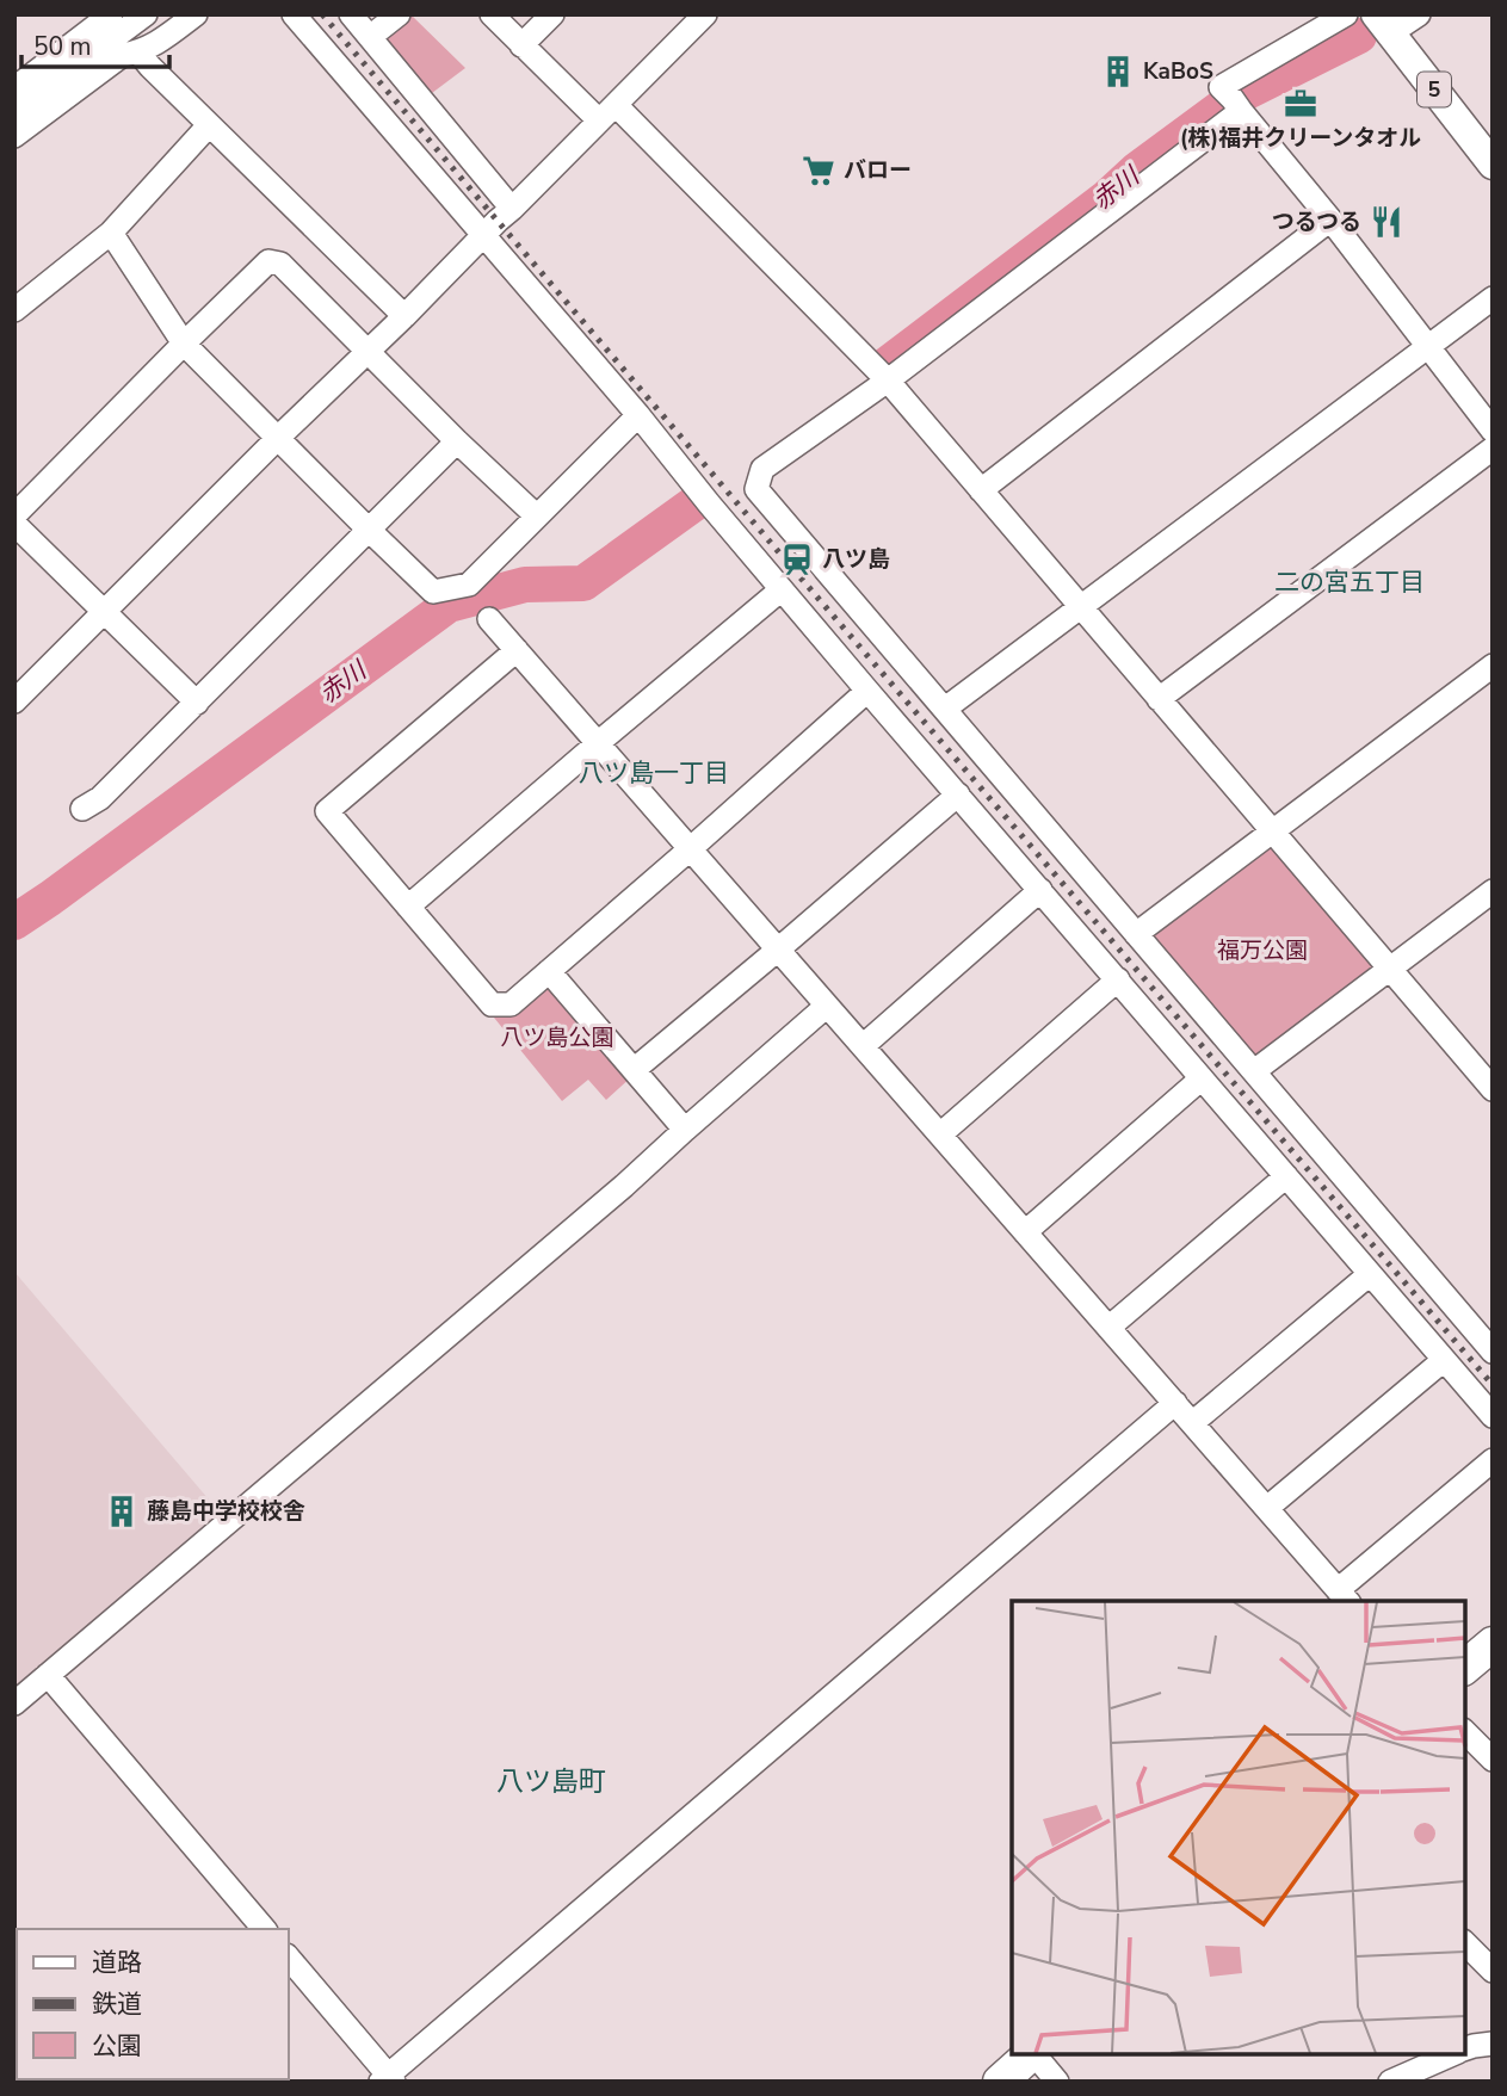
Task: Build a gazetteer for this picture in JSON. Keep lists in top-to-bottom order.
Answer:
{
  "streets": {
    "main road": ["5"]
  },
  "districts": ["二の宮五丁目", "八ツ島一丁目", "八ツ島町"],
  "water": ["赤川"],
  "parks": ["福万公園", "八ツ島公園"],
  "places": {
    "building": ["KaBoS", "藤島中学校校舎"],
    "office": ["(株)福井クリーンタオル"],
    "supermarket": ["バロー"],
    "restaurant": ["つるつる"],
    "station": ["八ツ島"]
  },
  "legend": ["道路", "鉄道", "公園"],
  "scale_bar": "50 m"
}
